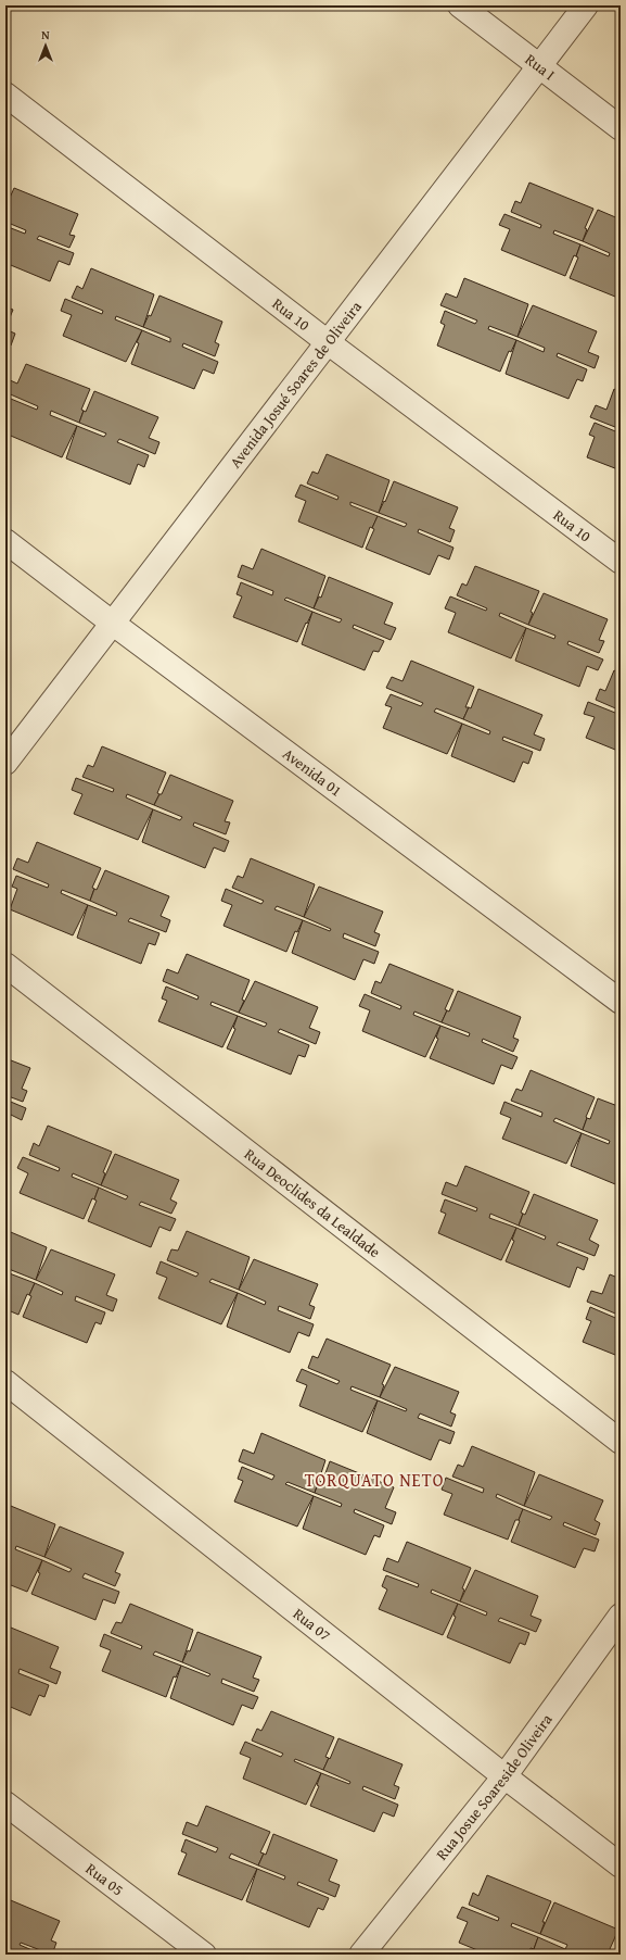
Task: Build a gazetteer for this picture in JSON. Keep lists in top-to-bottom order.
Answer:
{
  "streets": {
    "street": [
      "Rua I",
      "Rua 10",
      "Avenida Josué Soares de Oliveira",
      "Avenida 01",
      "Rua Deoclides da Lealdade",
      "Rua 07",
      "Rua Josue Soareside Oliveira",
      "Rua 05"
    ]
  },
  "crossings": [
    ["Rua I", "Avenida Josué Soares de Oliveira"],
    ["Rua 10", "Avenida Josué Soares de Oliveira"],
    ["Avenida Josué Soares de Oliveira", "Avenida 01"],
    ["Rua 07", "Rua Josue Soareside Oliveira"]
  ],
  "districts": ["TORQUATO NETO"],
  "north": "top"
}
